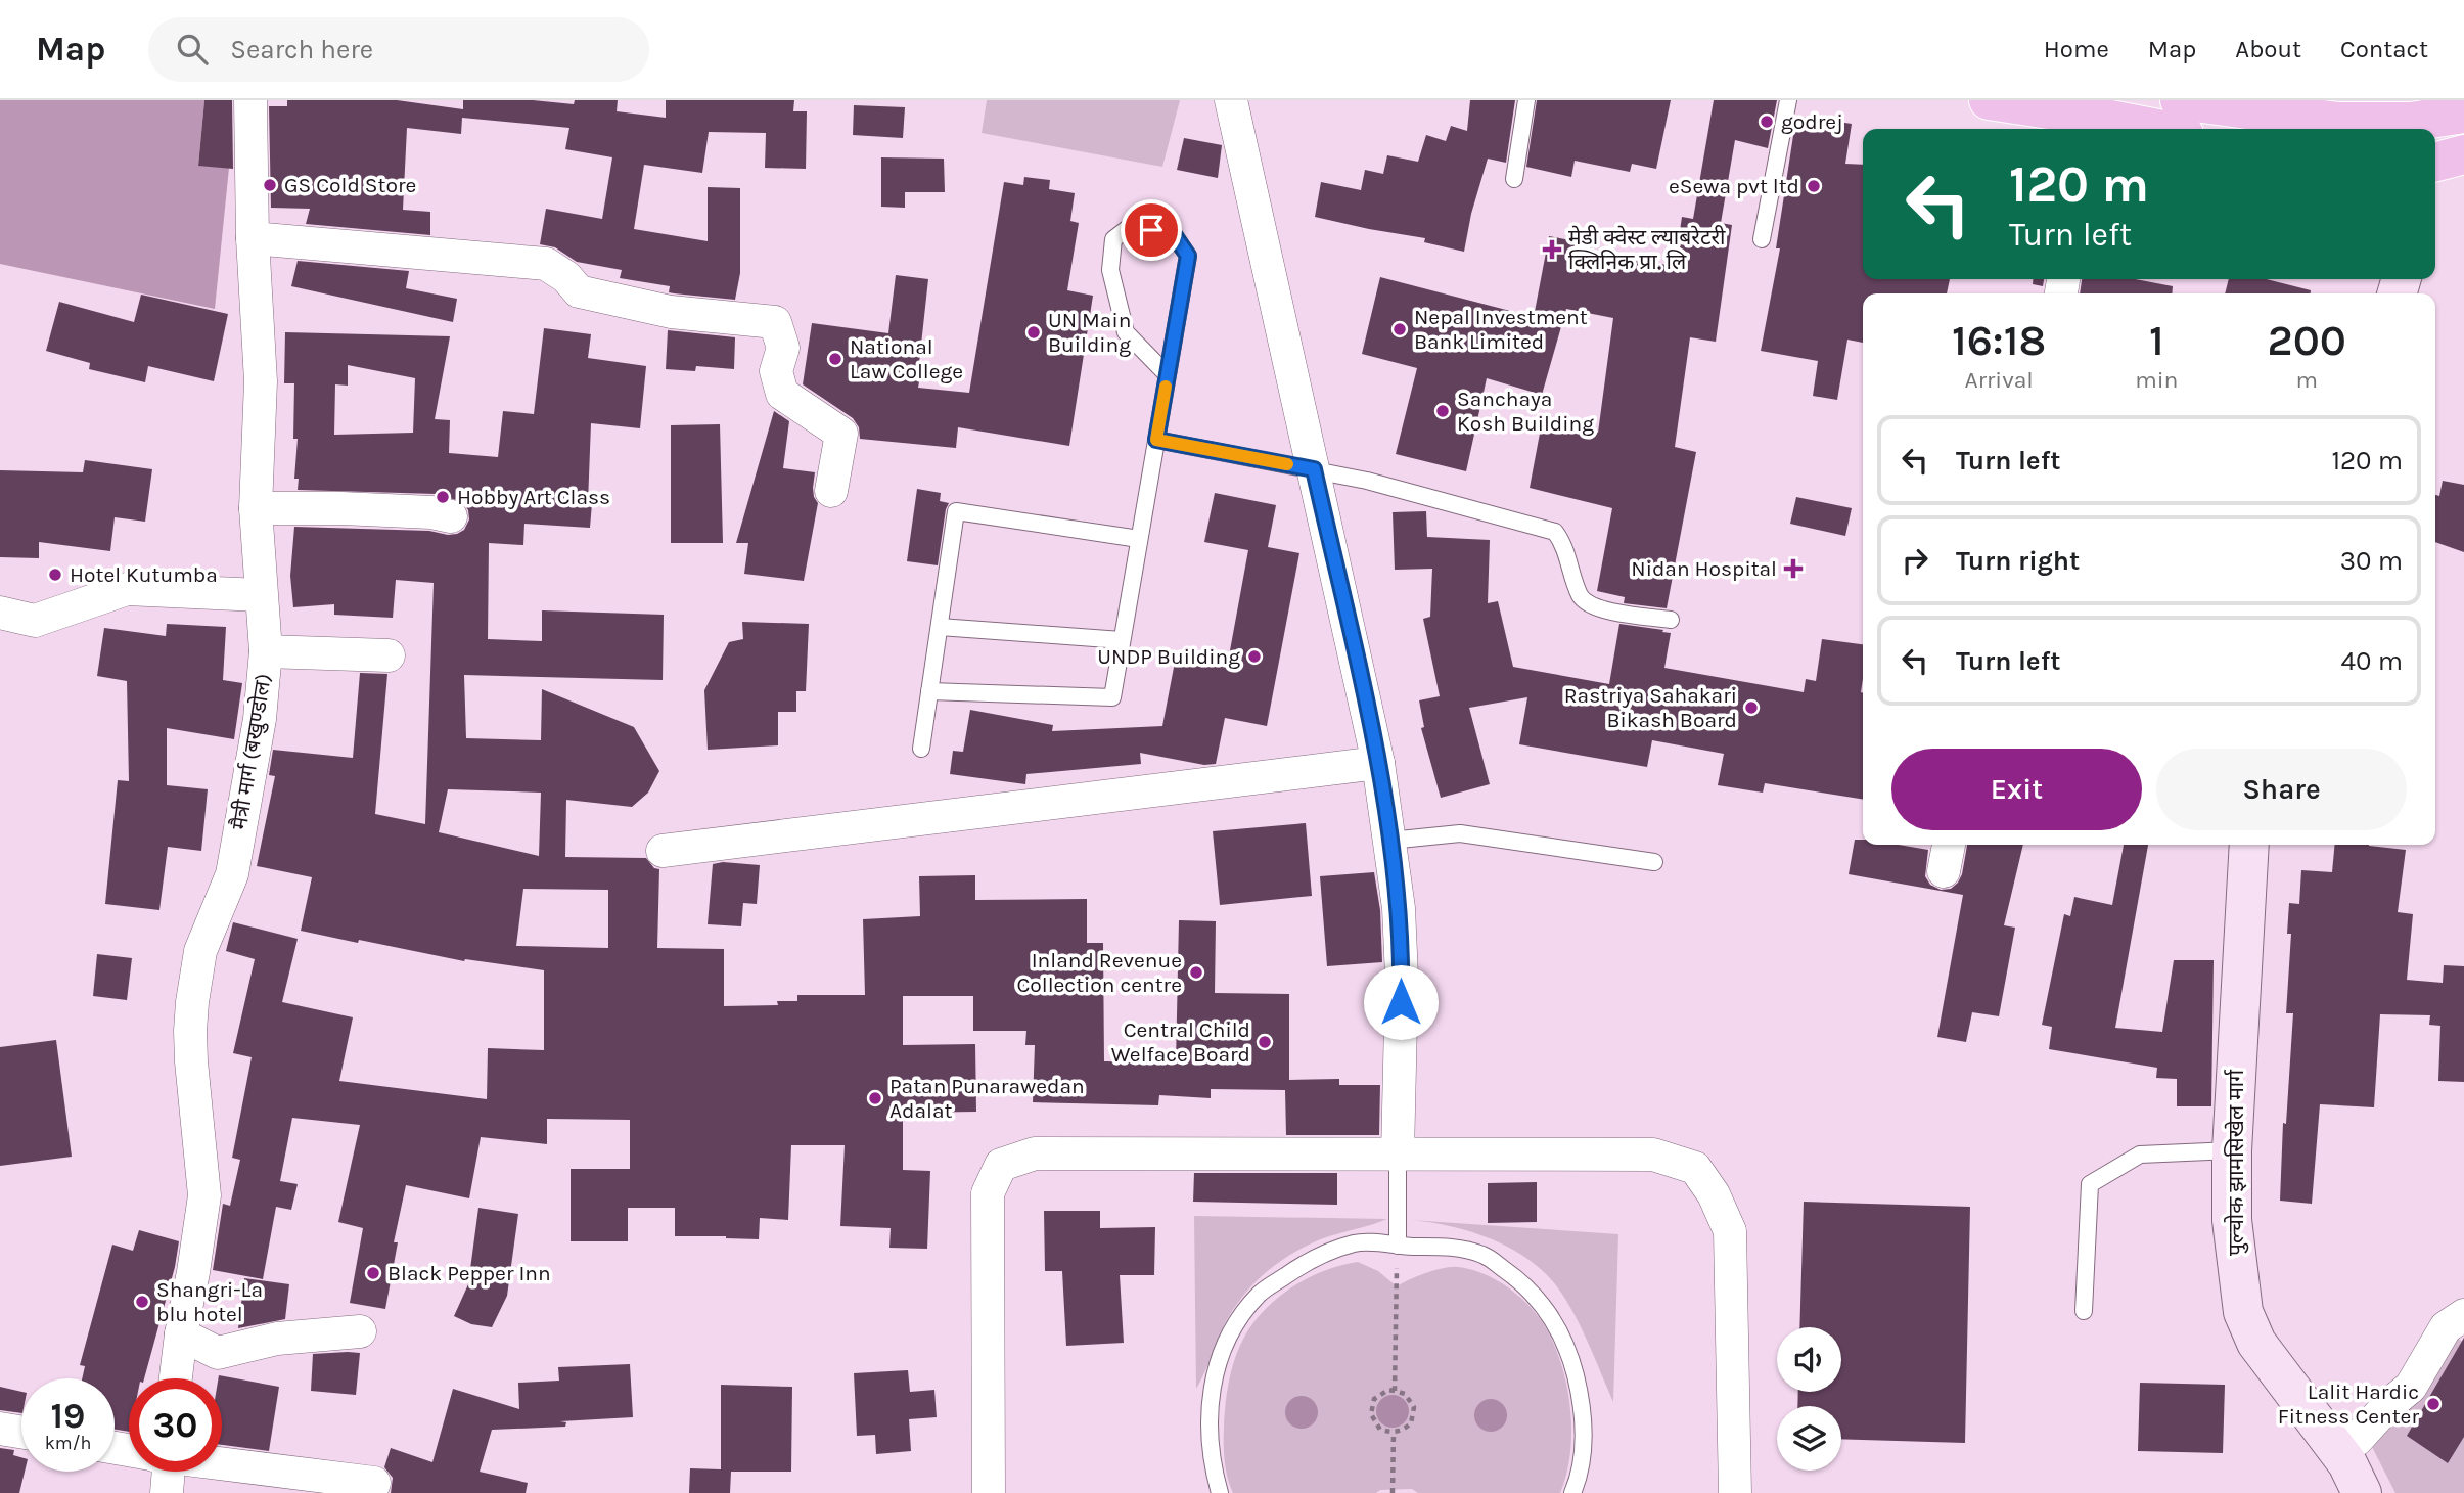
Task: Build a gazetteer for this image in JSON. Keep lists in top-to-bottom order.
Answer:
{
  "streets": {
    "main road": ["पुल्चोक झामसिखेल मार्ग"],
    "street": ["मैत्री मार्ग (बखुण्डोल)"]
  },
  "places": {
    "other": [
      "godrej",
      "GS Cold Store",
      "eSewa pvt ltd",
      "Nepal Investment Bank Limited",
      "UN Main Building",
      "National Law College",
      "Sanchaya Kosh Building",
      "Hobby Art Class",
      "Hotel Kutumba",
      "UNDP Building",
      "Rastriya Sahakari Bikash Board",
      "Inland Revenue Collection centre",
      "Central Child Welface Board",
      "Patan Punarawedan Adalat",
      "Black Pepper Inn",
      "Shangri-La blu hotel",
      "Lalit Hardic Fitness Center"
    ],
    "health": ["मेडी क्वेस्ट ल्याबरेटरी क्लिनिक प्रा. लि", "Nidan Hospital"]
  },
  "page": {
    "header": "Map",
    "search": "Search here",
    "nav": [
      "Home",
      "Map",
      "About",
      "Contact"
    ],
    "turn": ["120 m", "Turn left"],
    "eta": [
      "16:18",
      "Arrival",
      "1",
      "min",
      "200",
      "m"
    ],
    "list": [
      {
        "name": "Turn left",
        "value": "120 m"
      },
      {
        "name": "Turn right",
        "value": "30 m"
      },
      {
        "name": "Turn left",
        "value": "40 m"
      }
    ],
    "buttons": ["Exit", "Share"],
    "speed": "19 km/h",
    "limit": "30"
  }
}
